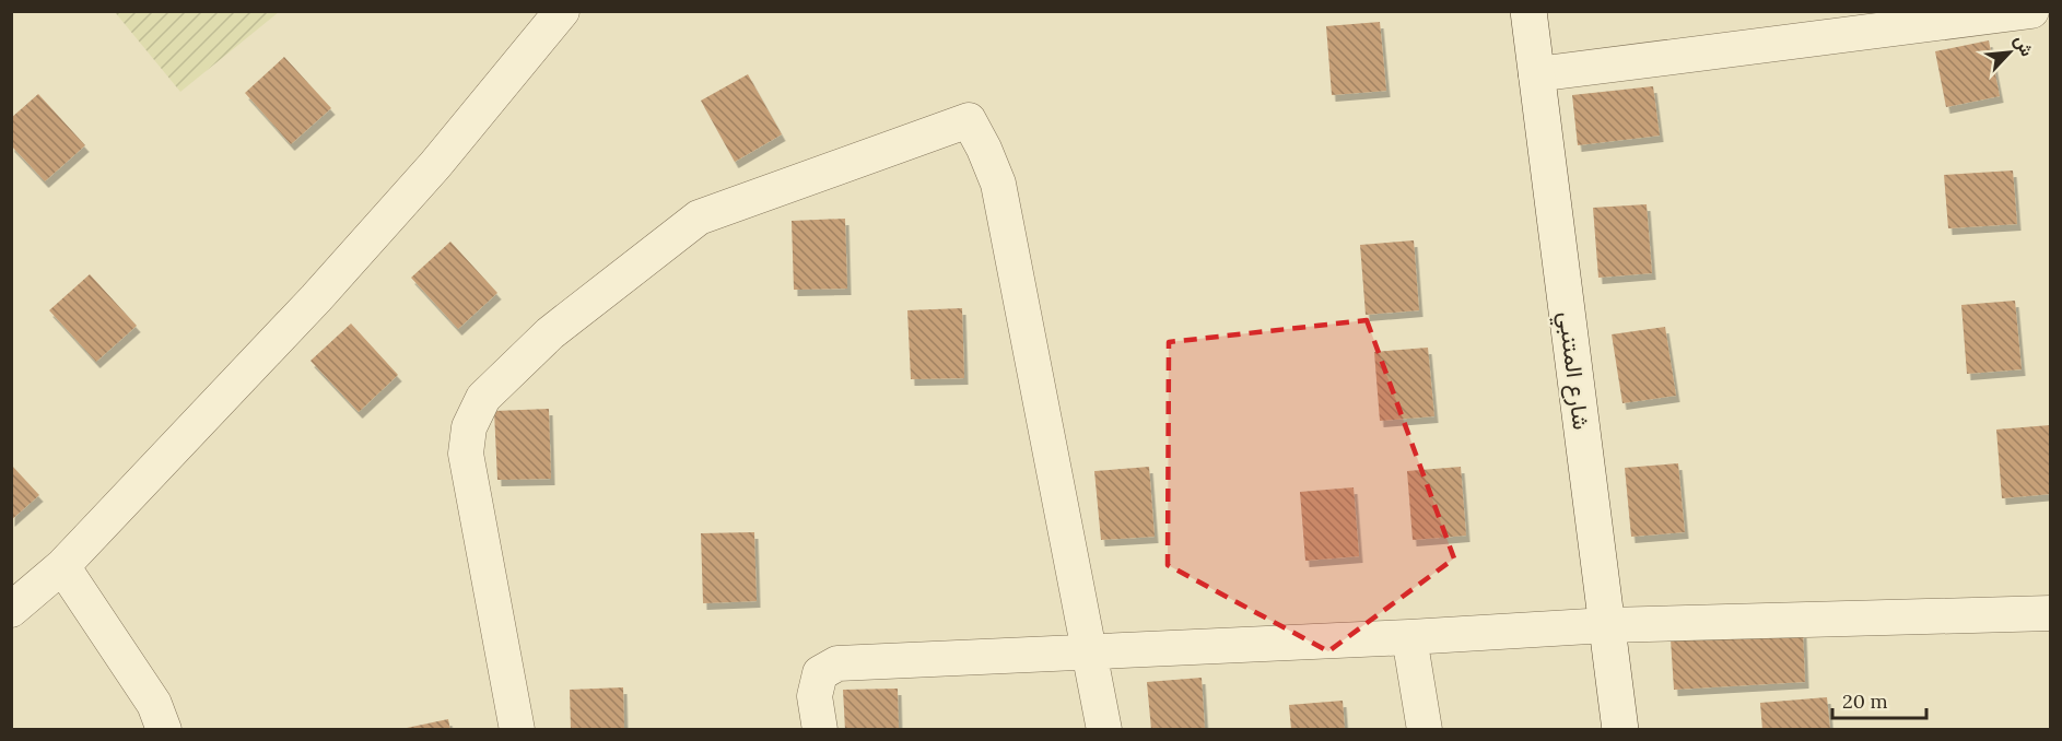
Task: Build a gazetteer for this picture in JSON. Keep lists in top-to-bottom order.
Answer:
{
  "streets": {
    "street": ["شارع المتنبي"]
  },
  "scale_bar": "20 m",
  "north": "top right"
}
